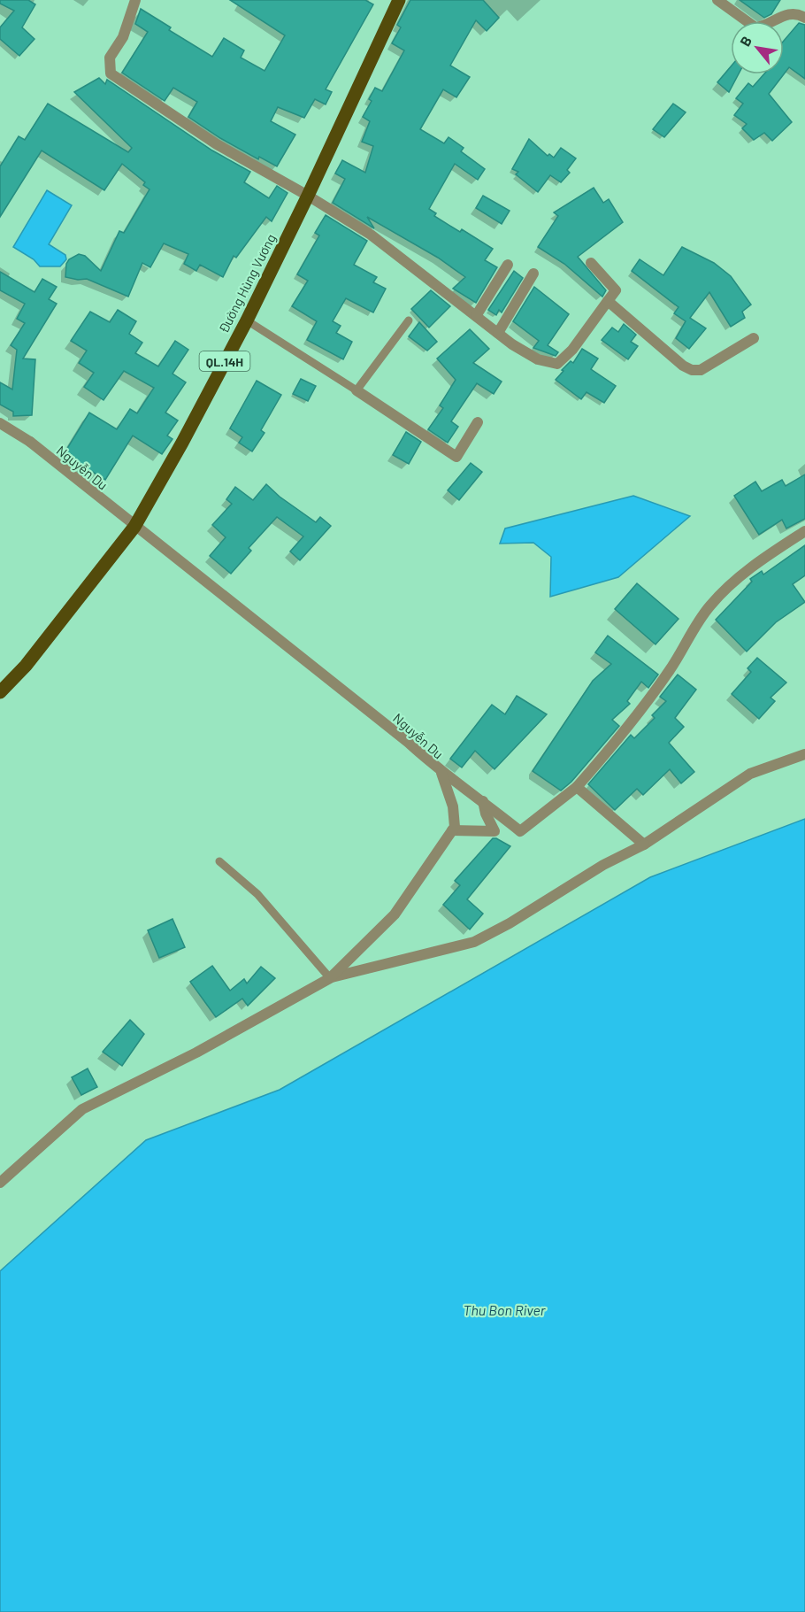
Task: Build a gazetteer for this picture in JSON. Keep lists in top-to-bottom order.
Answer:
{
  "streets": {
    "main road": ["Đường Hùng Vương", "QL.14H"],
    "street": ["Nguyễn Du"]
  },
  "crossings": [
    ["Đường Hùng Vương", "Nguyễn Du"]
  ],
  "water": ["Thu Bon River"],
  "north": "top left"
}
